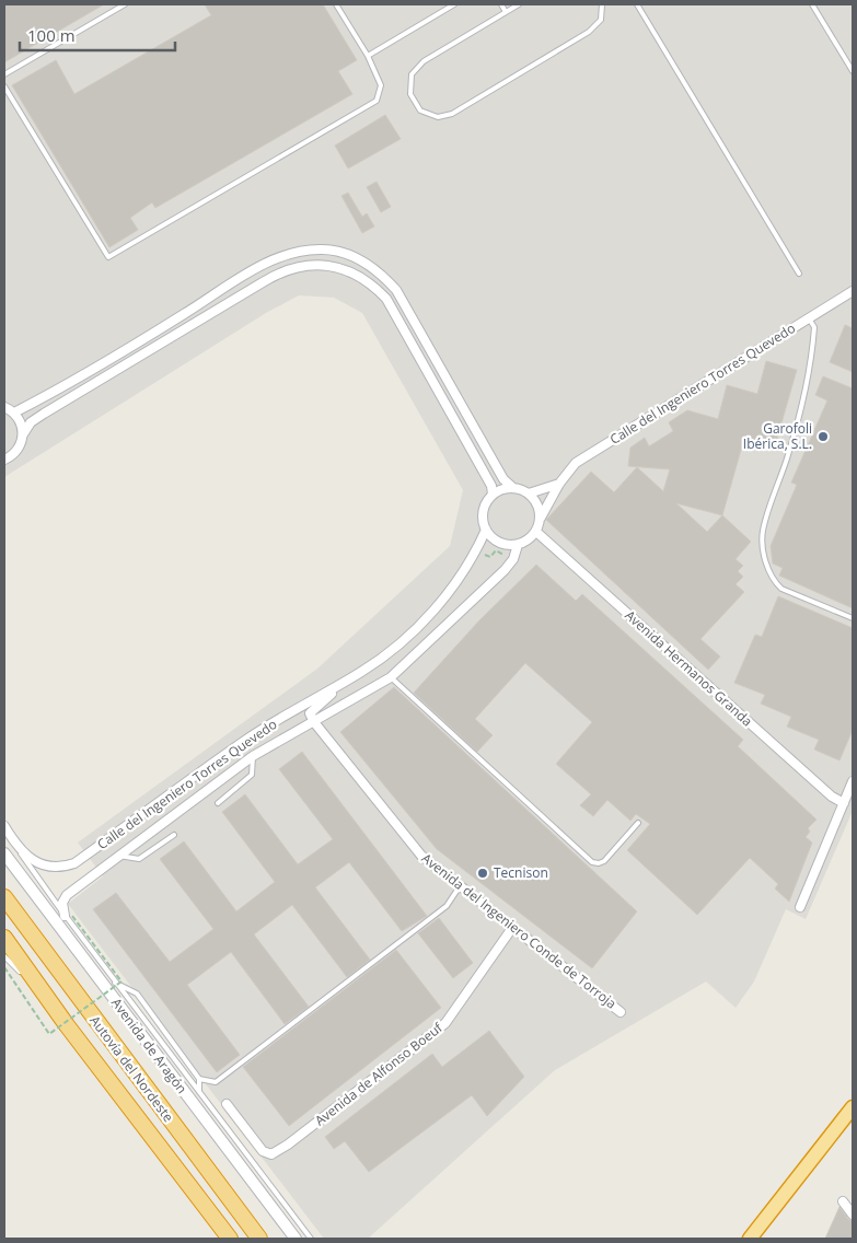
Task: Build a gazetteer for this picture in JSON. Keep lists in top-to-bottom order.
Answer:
{
  "streets": {
    "highway": ["Autovía del Nordeste"],
    "street": [
      "Calle del Ingeniero Torres Quevedo",
      "Avenida Hermanos Granda",
      "Avenida del Ingeniero Conde de Torroja",
      "Avenida de Aragón",
      "Avenida de Alfonso Boeuf"
    ]
  },
  "crossings": [
    ["Calle del Ingeniero Torres Quevedo", "Avenida Hermanos Granda"],
    ["Calle del Ingeniero Torres Quevedo", "Avenida del Ingeniero Conde de Torroja"],
    ["Avenida del Ingeniero Conde de Torroja", "Avenida de Alfonso Boeuf"]
  ],
  "places": ["Garofoli Ibérica, S.L.", "Tecnison"],
  "scale_bar": "100 m"
}
